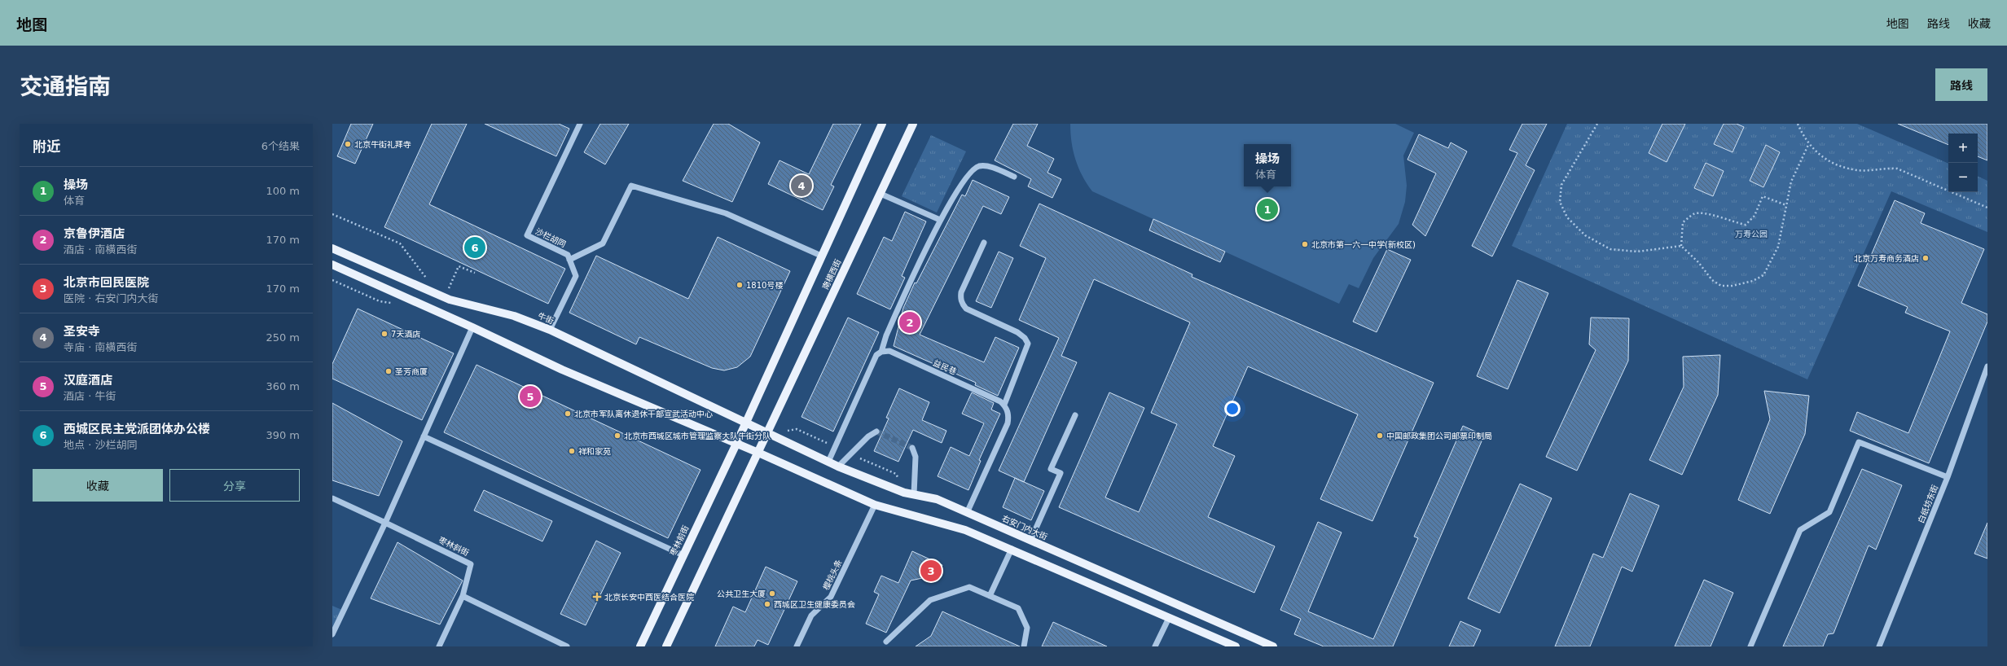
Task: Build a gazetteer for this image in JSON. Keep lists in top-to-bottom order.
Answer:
{
  "streets": {
    "main road": [
      "南横西街",
      "牛街",
      "右安门内大街",
      "枣林前街"
    ],
    "street": [
      "沙栏胡同",
      "益民巷",
      "白纸坊东街",
      "枣林斜街",
      "樱桃头条"
    ]
  },
  "crossings": [
    ["沙栏胡同", "牛街"],
    ["南横西街", "牛街"],
    ["南横西街", "右安门内大街"],
    ["牛街", "右安门内大街"],
    ["牛街", "枣林前街"]
  ],
  "parks": ["万寿公园"],
  "places": {
    "other": [
      "北京牛街礼拜寺",
      "北京市第一六一中学(新校区)",
      "北京万寿商务酒店",
      "1810号楼",
      "7天酒店",
      "圣芳商厦",
      "北京市军队离休退休干部宣武活动中心",
      "北京市西城区城市管理监察大队牛街分队",
      "中国邮政集团公司邮票印制局",
      "祥和家苑",
      "公共卫生大厦",
      "西城区卫生健康委员会"
    ],
    "health": ["北京长安中西医结合医院"]
  },
  "page": {
    "header": "地图",
    "nav": ["地图", "路线", "收藏"],
    "title": "交通指南",
    "buttons": [
      "路线",
      ["收藏", "分享"]
    ],
    "heading": ["附近", "6个结果"],
    "map_buttons": ["+", "−"],
    "popup": ["操场", "体育"],
    "list": [
      {
        "mark": "1",
        "name": "操场",
        "note": "体育",
        "value": "100 m"
      },
      {
        "mark": "2",
        "name": "京鲁伊酒店",
        "note": "酒店 · 南横西街",
        "value": "170 m"
      },
      {
        "mark": "3",
        "name": "北京市回民医院",
        "note": "医院 · 右安门内大街",
        "value": "170 m"
      },
      {
        "mark": "4",
        "name": "圣安寺",
        "note": "寺庙 · 南横西街",
        "value": "250 m"
      },
      {
        "mark": "5",
        "name": "汉庭酒店",
        "note": "酒店 · 牛街",
        "value": "360 m"
      },
      {
        "mark": "6",
        "name": "西城区民主党派团体办公楼",
        "note": "地点 · 沙栏胡同",
        "value": "390 m"
      }
    ],
    "pins": [
      "4",
      "1",
      "6",
      "2",
      "5",
      "3"
    ]
  }
}
